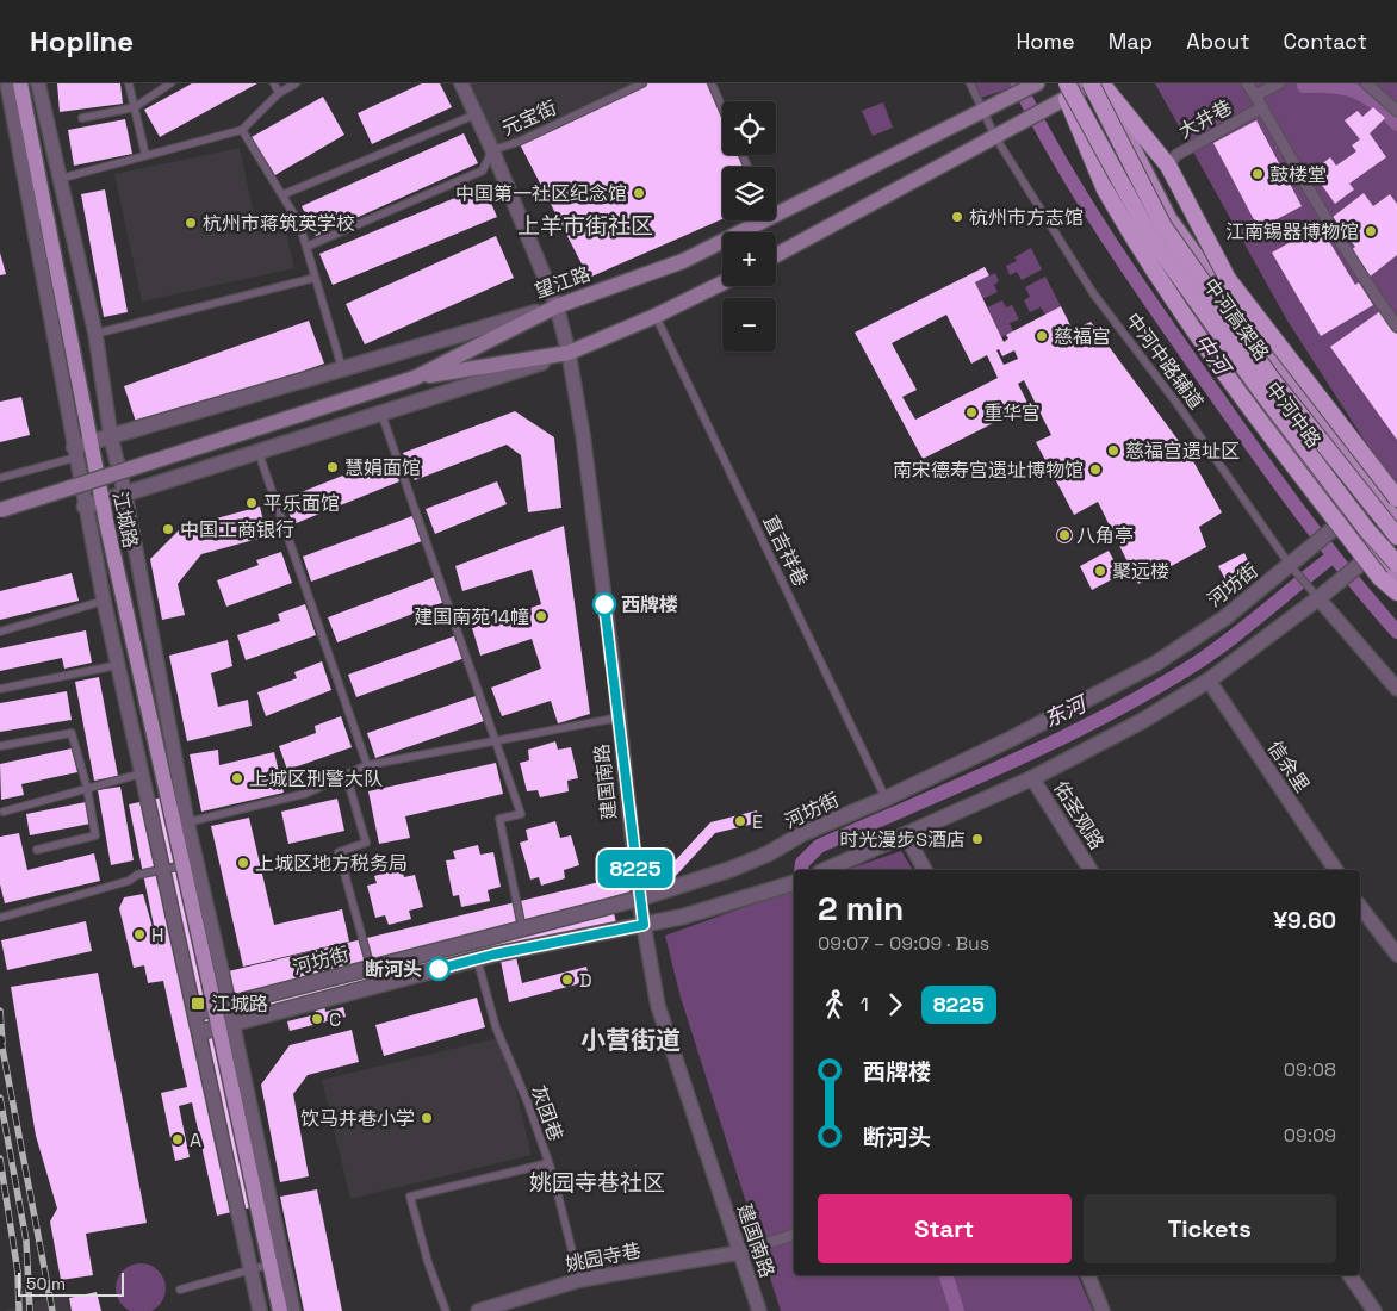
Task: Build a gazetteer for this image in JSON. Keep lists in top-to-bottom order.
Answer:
{
  "streets": {
    "highway": ["中河高架路"],
    "main road": ["望江路", "中河中路", "江城路"],
    "street": [
      "大井巷",
      "河坊街",
      "信余里",
      "建国南路",
      "佑圣观路",
      "姚园寺巷"
    ],
    "lane": [
      "元宝街",
      "中河中路辅道",
      "直吉祥巷",
      "灰团巷"
    ]
  },
  "crossings": [
    ["元宝街", "建国南路"],
    ["望江路", "中河中路辅道"],
    ["望江路", "江城路"],
    ["望江路", "建国南路"],
    ["中河高架路", "中河中路"],
    ["中河中路辅道", "河坊街"],
    ["中河中路", "河坊街"],
    ["江城路", "河坊街"],
    ["直吉祥巷", "河坊街"],
    ["河坊街", "建国南路"],
    ["河坊街", "灰团巷"],
    ["建国南路", "姚园寺巷"],
    ["灰团巷", "姚园寺巷"]
  ],
  "districts": ["上羊市街社区", "小营街道", "姚园寺巷社区"],
  "water": ["中河", "东河"],
  "places": {
    "other": [
      "鼓楼堂",
      "中国第一社区纪念馆",
      "杭州市方志馆",
      "杭州市蒋筑英学校",
      "江南锡器博物馆",
      "慈福宫",
      "重华宫",
      "慈福宫遗址区",
      "慧娟面馆",
      "南宋德寿宫遗址博物馆",
      "平乐面馆",
      "中国工商银行",
      "八角亭",
      "聚远楼",
      "西牌楼",
      "建国南苑14幢",
      "上城区刑警大队",
      "E",
      "时光漫步S酒店",
      "上城区地方税务局",
      "H",
      "断河头",
      "D",
      "C",
      "饮马井巷小学",
      "A"
    ],
    "transit": ["江城路"]
  },
  "lines": ["bus line 8225"],
  "scale_bar": "50 m",
  "page": {
    "header": "Hopline",
    "nav": [
      "Home",
      "Map",
      "About",
      "Contact"
    ],
    "on_map": "8225",
    "map_buttons": ["+", "−"],
    "heading": ["2 min", "09:07 – 09:09 · Bus", "¥9.60"],
    "legs": ["1", "8225"],
    "list": [
      {
        "name": "西牌楼",
        "value": "09:08"
      },
      {
        "name": "断河头",
        "value": "09:09"
      }
    ],
    "buttons": ["Start", "Tickets"],
    "scale": "50 m"
  }
}
